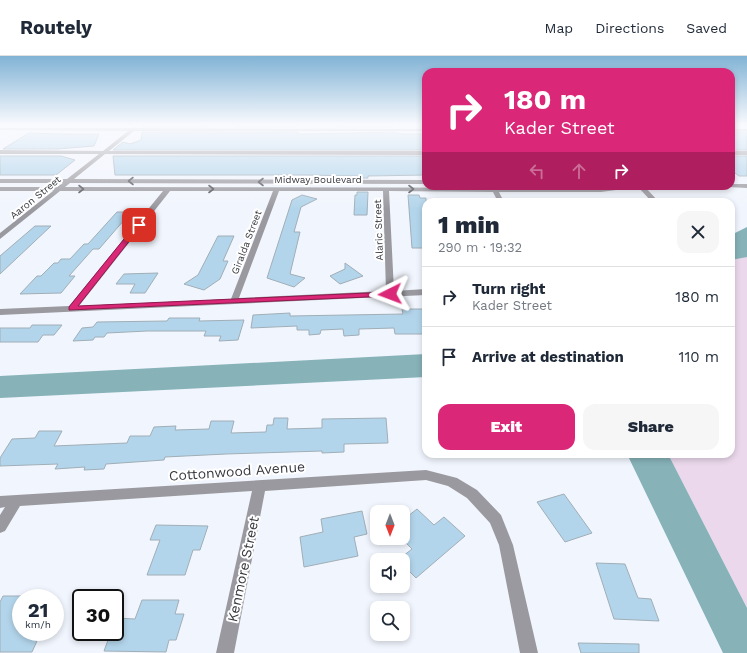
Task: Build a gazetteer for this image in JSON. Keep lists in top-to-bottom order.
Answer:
{
  "streets": {
    "street": [
      "Midway Boulevard",
      "Aaron Street",
      "Alaric Street",
      "Giralda Street",
      "Cottonwood Avenue",
      "Kenmore Street"
    ]
  },
  "crossings": [
    ["Midway Boulevard", "Aaron Street"],
    ["Midway Boulevard", "Alaric Street"],
    ["Midway Boulevard", "Giralda Street"],
    ["Cottonwood Avenue", "Kenmore Street"]
  ],
  "north": "bottom",
  "page": {
    "header": "Routely",
    "nav": ["Map", "Directions", "Saved"],
    "turn": ["180 m", "Kader Street"],
    "heading": ["1 min", "290 m · 19:32"],
    "list": [
      {
        "name": "Turn right",
        "note": "Kader Street",
        "value": "180 m"
      },
      {
        "name": "Arrive at destination",
        "value": "110 m"
      }
    ],
    "buttons": ["Exit", "Share"],
    "speed": "21 km/h",
    "limit": "30"
  }
}
